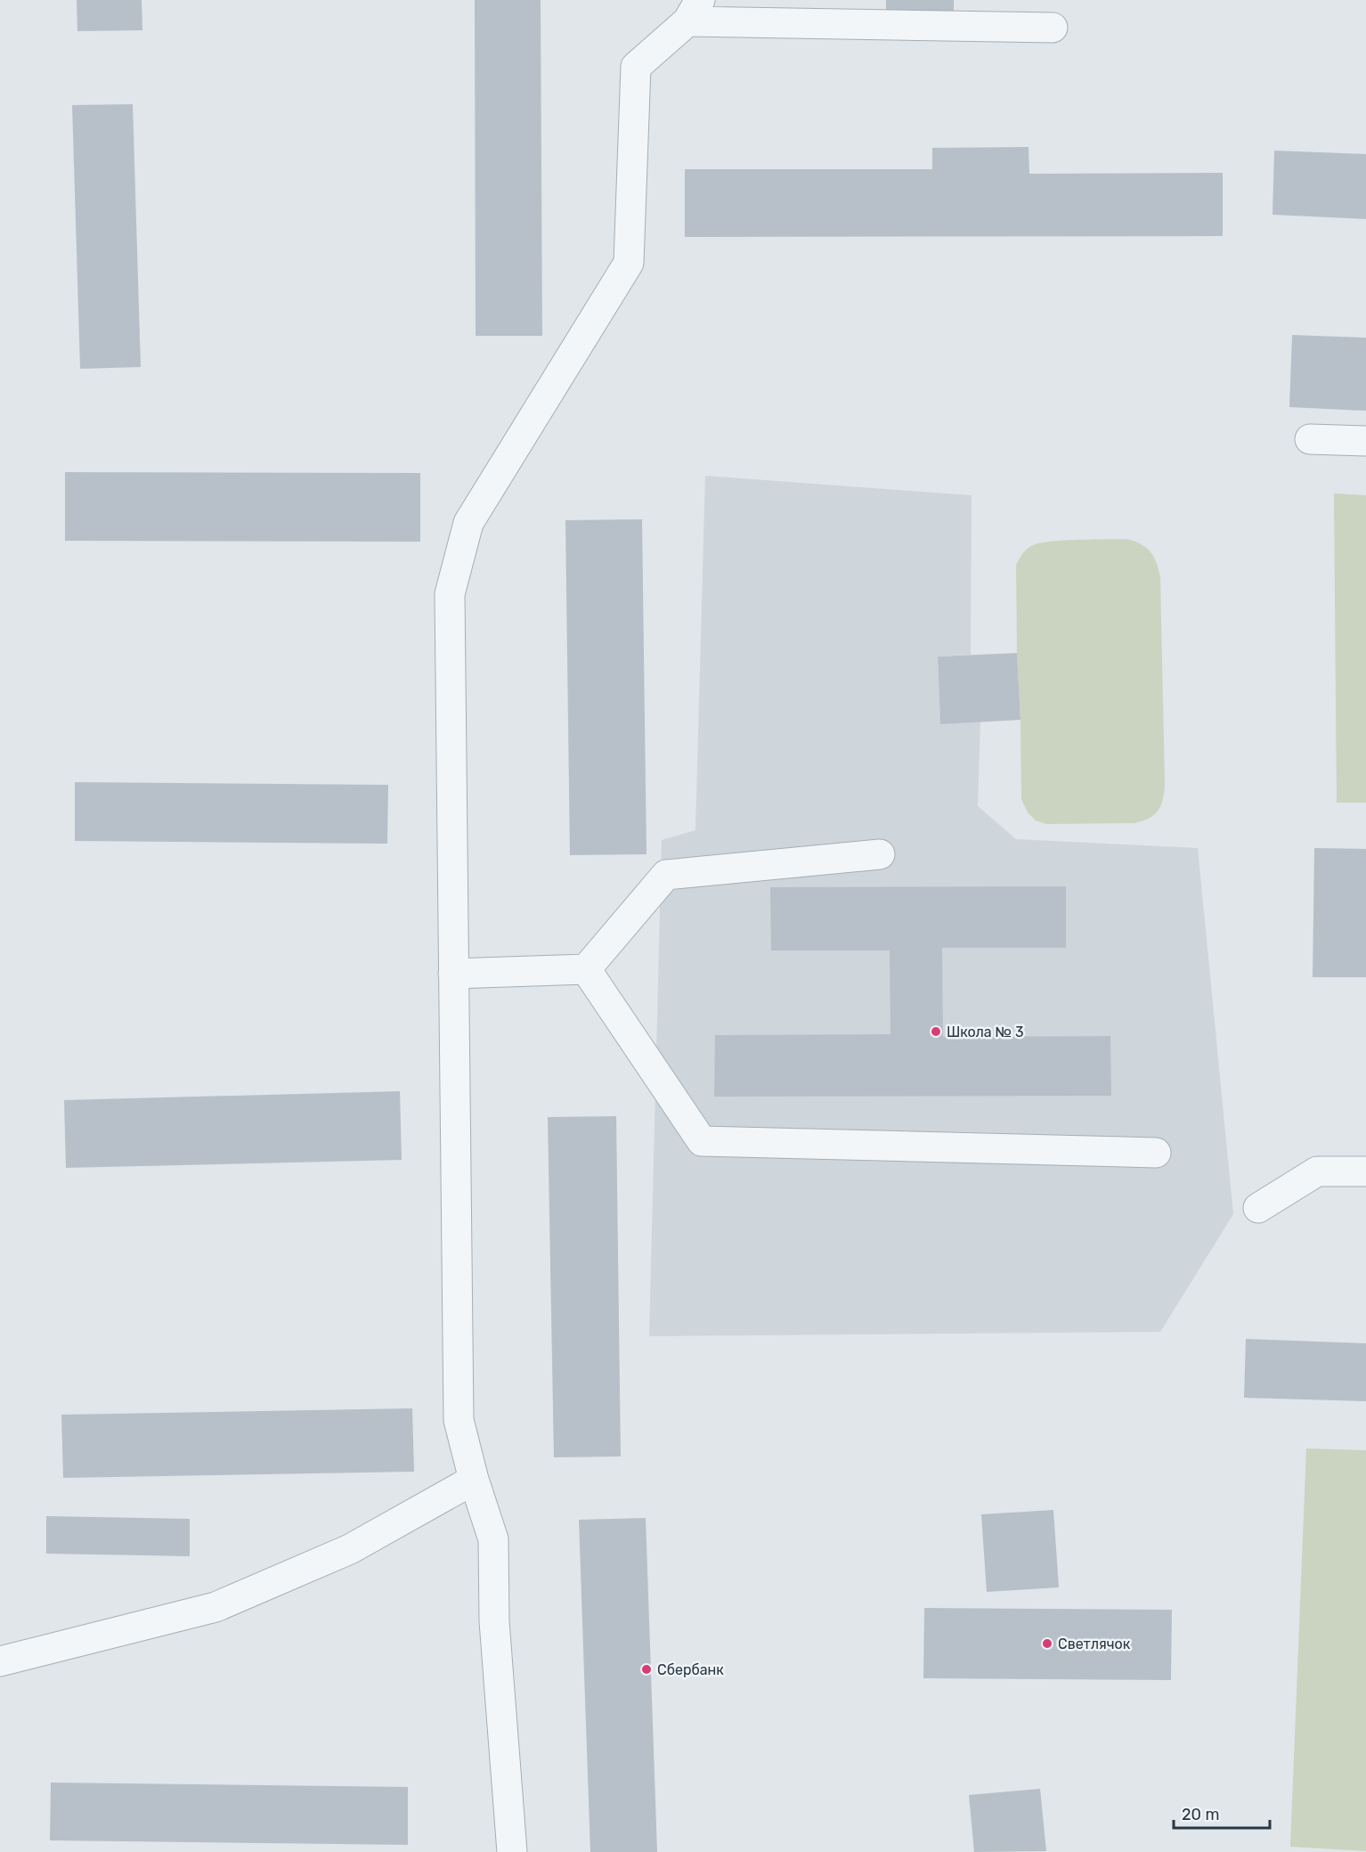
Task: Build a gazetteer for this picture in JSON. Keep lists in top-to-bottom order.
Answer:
{
  "places": ["Школа № 3", "Светлячок", "Сбербанк"],
  "scale_bar": "20 m"
}
